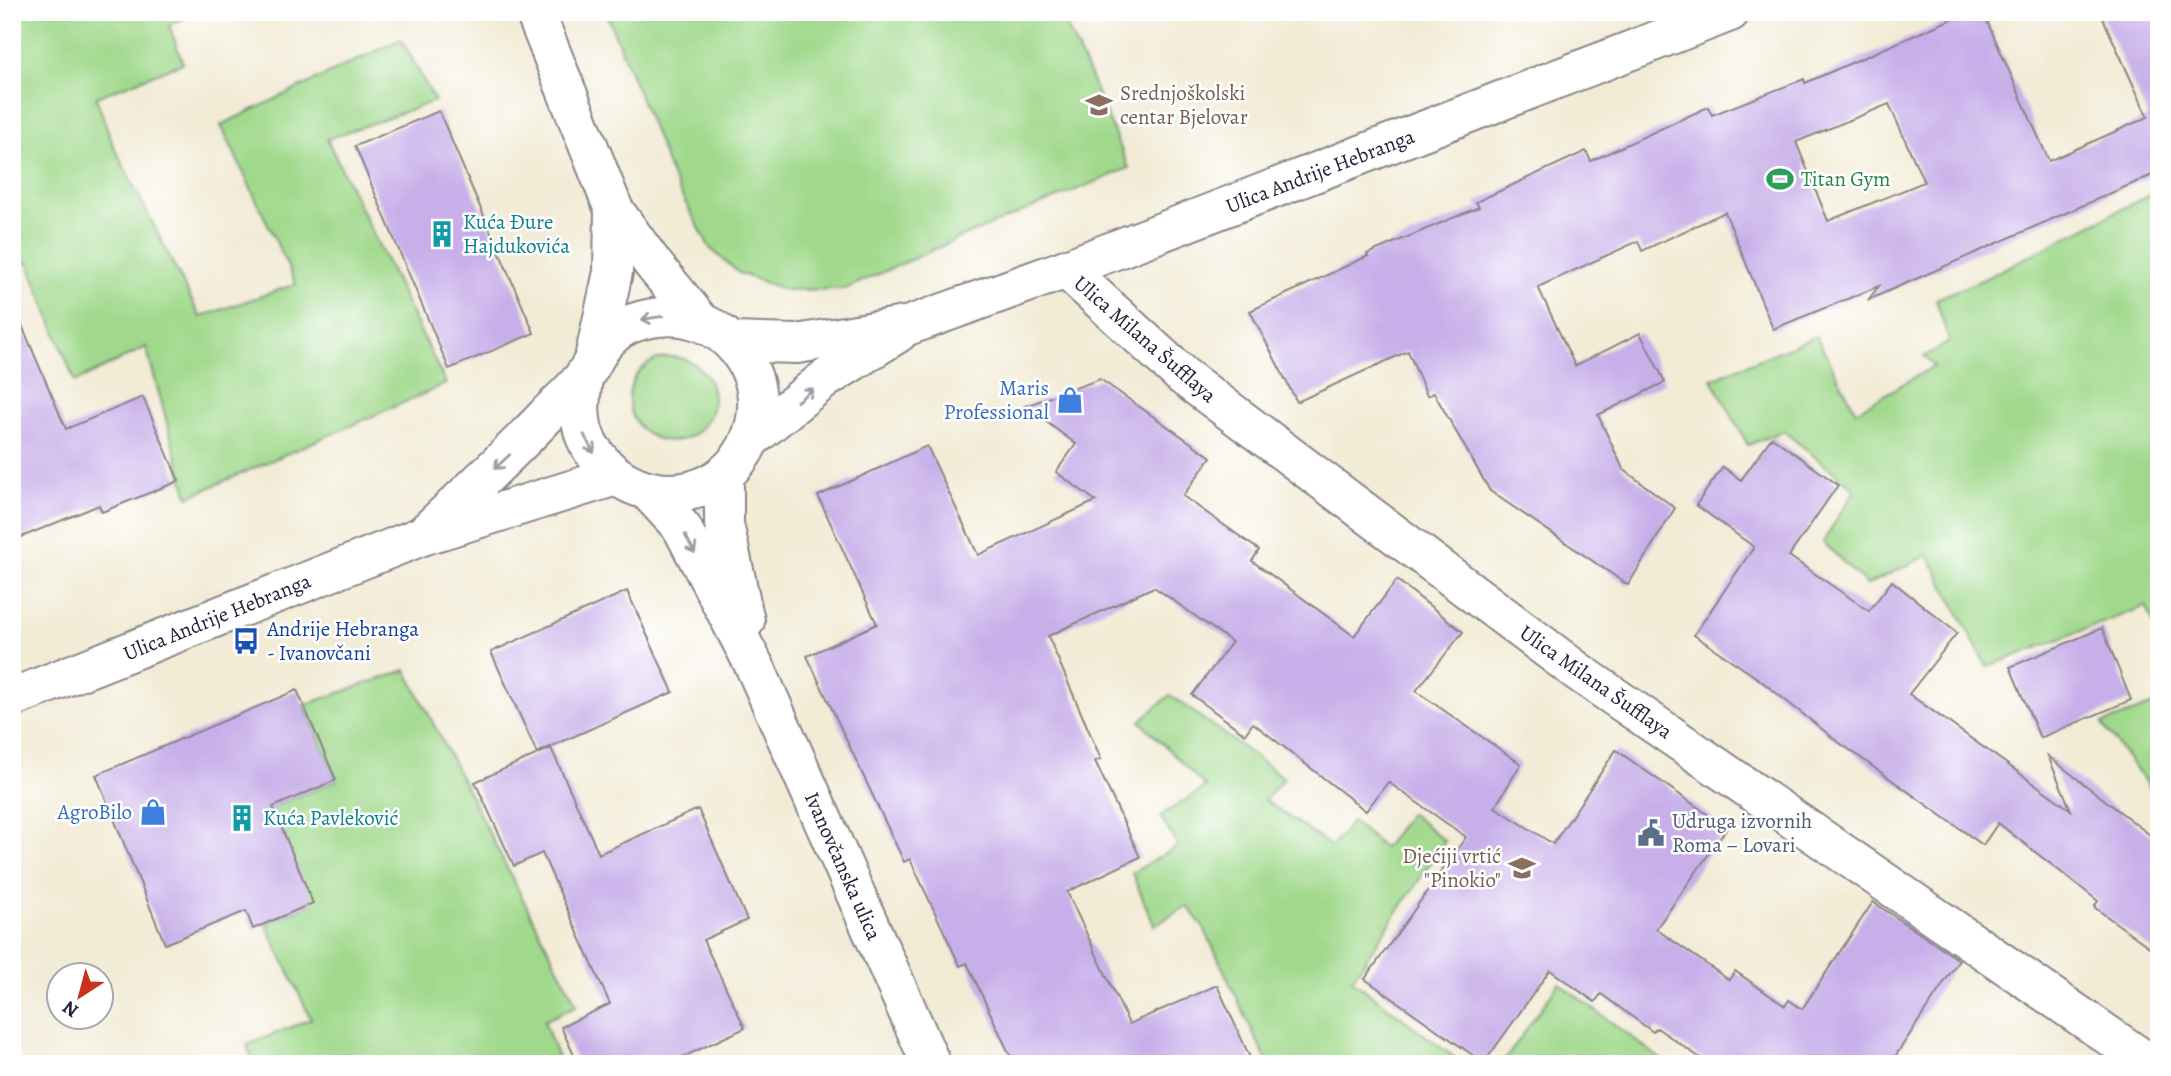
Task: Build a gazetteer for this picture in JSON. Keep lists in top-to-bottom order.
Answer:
{
  "streets": {
    "street": ["Ulica Andrije Hebranga", "Ulica Milana Šufflaya", "Ivanovčanska ulica"]
  },
  "crossings": [
    ["Ulica Andrije Hebranga", "Ulica Milana Šufflaya"],
    ["Ulica Andrije Hebranga", "Ivanovčanska ulica"]
  ],
  "places": {
    "school or university": ["Srednjoškolski centar Bjelovar", "Djećiji vrtić \"Pinokio\""],
    "sports": ["Titan Gym"],
    "building": ["Kuća Đure Hajdukovića", "Kuća Pavleković"],
    "shop": ["Maris Professional", "AgroBilo"],
    "bus stop": ["Andrije Hebranga - Ivanovčani"],
    "public building": ["Udruga izvornih Roma – Lovari"]
  },
  "north": "bottom left"
}
